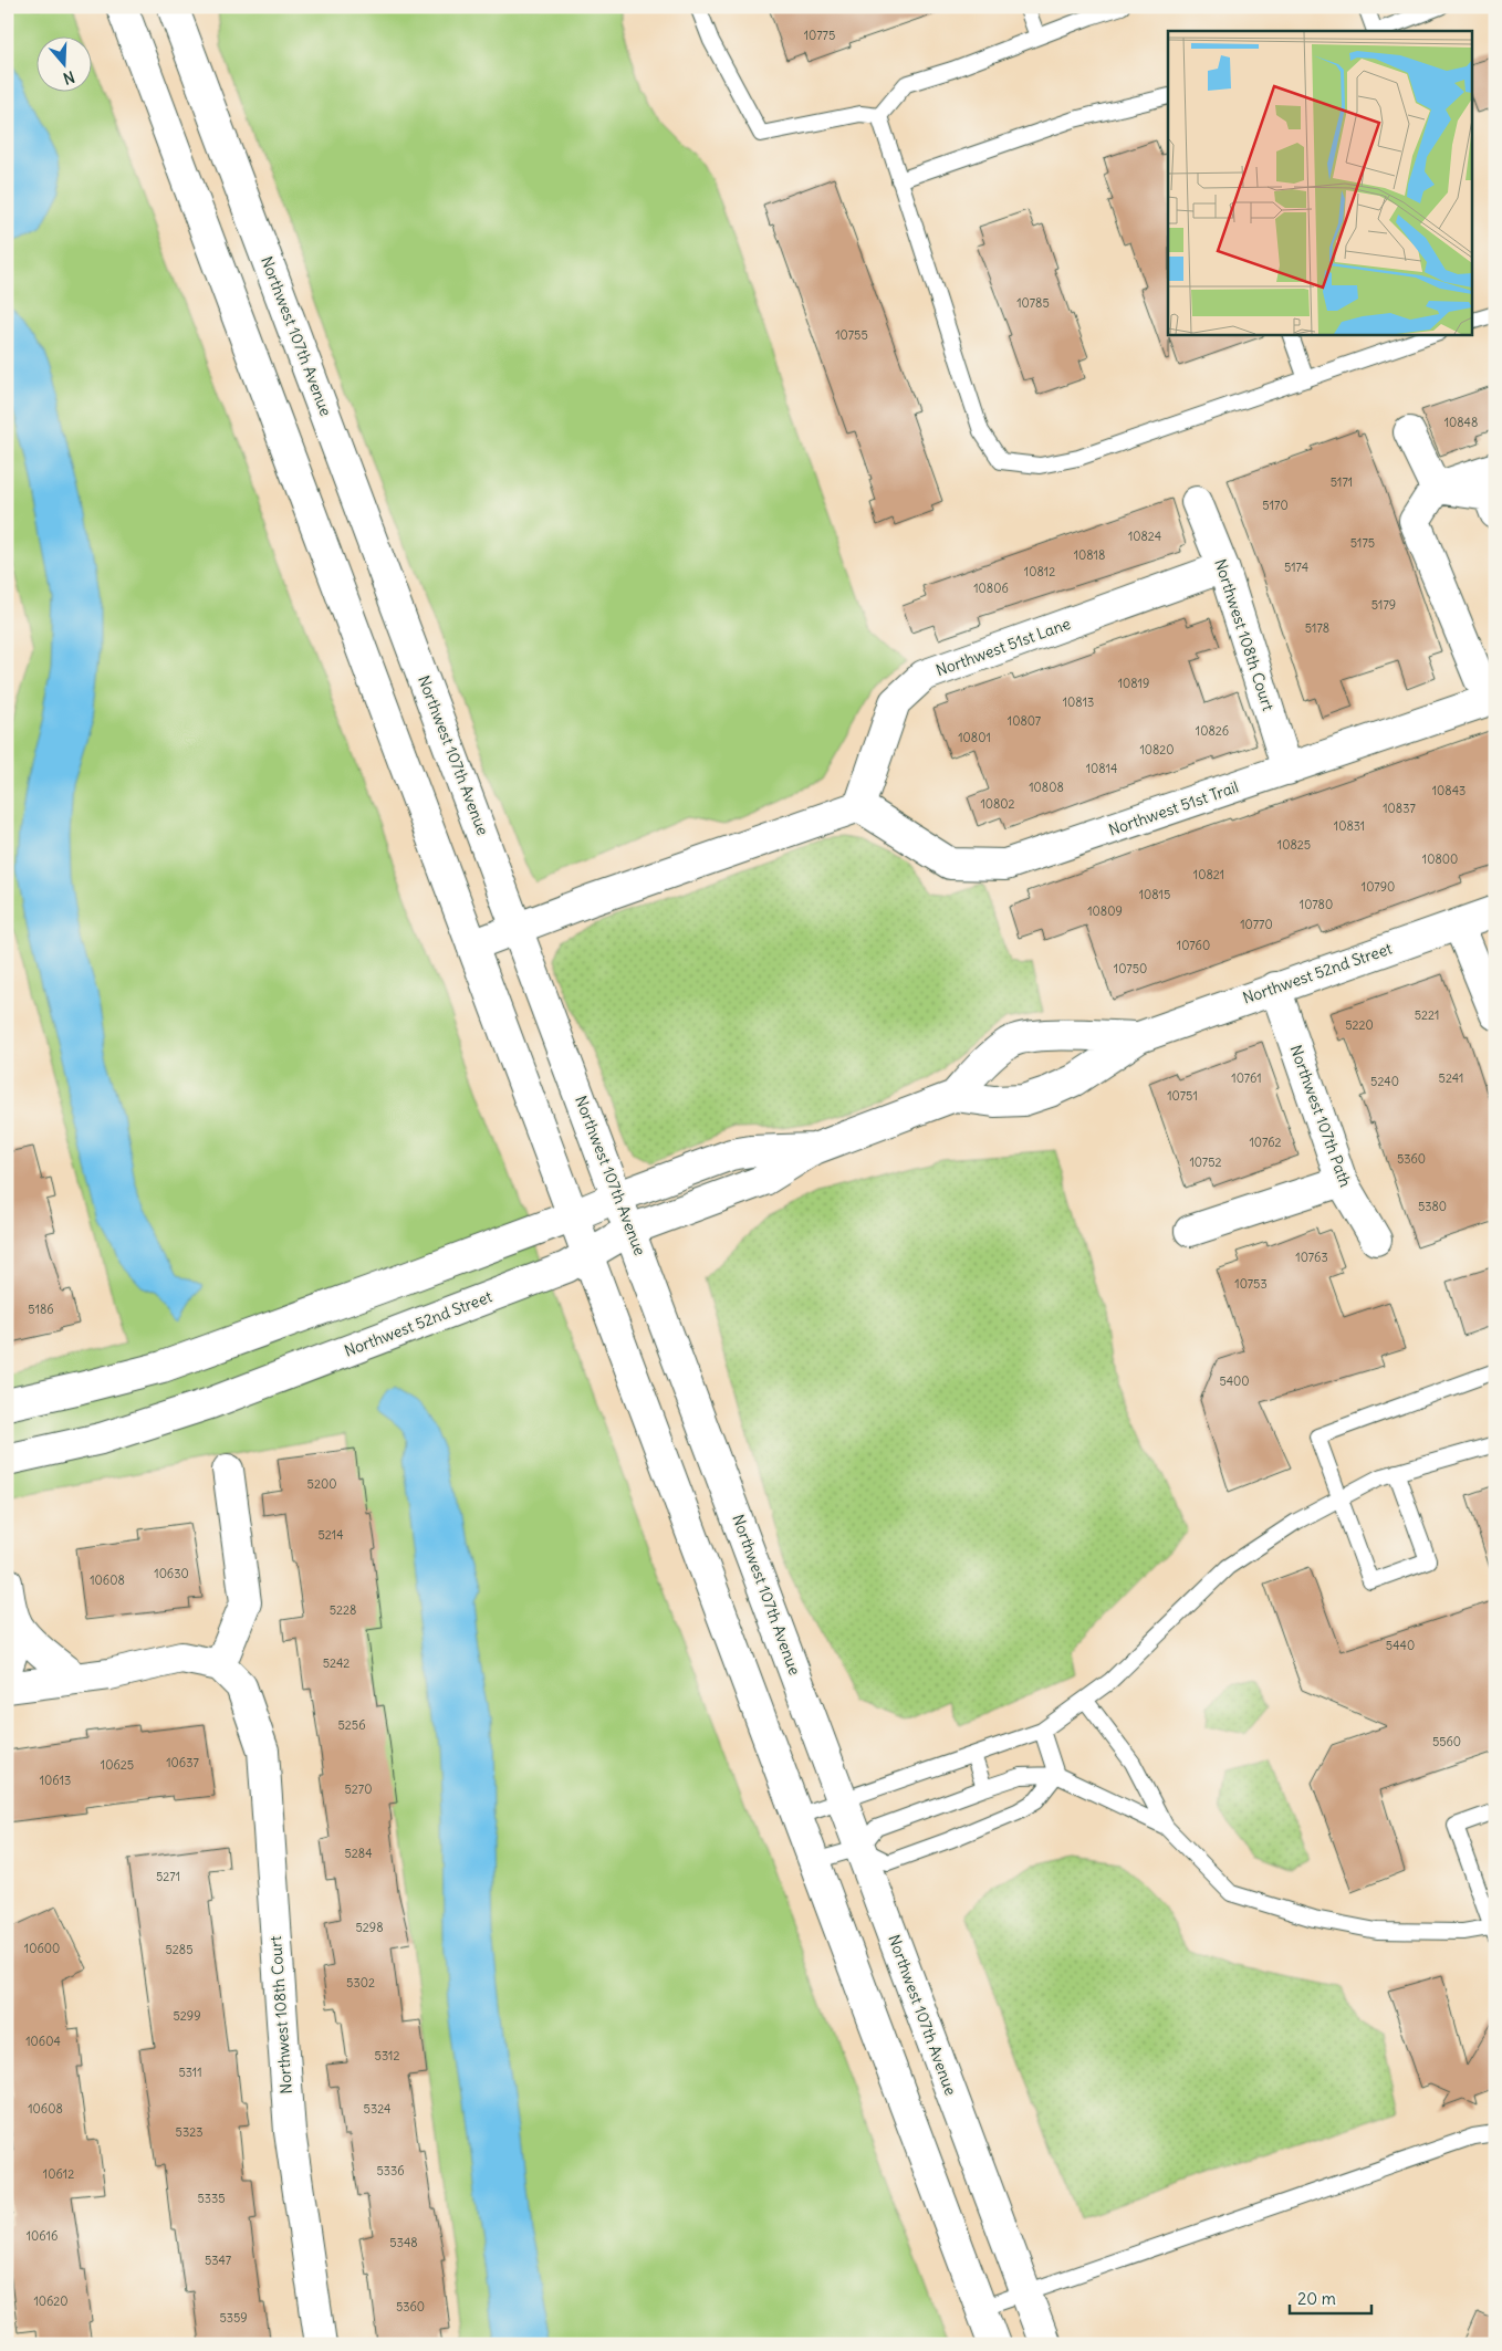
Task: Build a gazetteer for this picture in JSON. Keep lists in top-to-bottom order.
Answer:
{
  "streets": {
    "street": [
      "Northwest 107th Avenue",
      "Northwest 108th Court",
      "Northwest 51st Lane",
      "Northwest 51st Trail",
      "Northwest 52nd Street",
      "Northwest 107th Path"
    ]
  },
  "crossings": [
    ["Northwest 107th Avenue", "Northwest 52nd Street"],
    ["Northwest 108th Court", "Northwest 51st Lane"],
    ["Northwest 108th Court", "Northwest 51st Trail"],
    ["Northwest 51st Lane", "Northwest 51st Trail"],
    ["Northwest 52nd Street", "Northwest 107th Path"]
  ],
  "house_numbers": [
    "10775",
    "10785",
    "10755",
    "10848",
    "5171",
    "5170",
    "10824",
    "5175",
    "10818",
    "5174",
    "10812",
    "10806",
    "5179",
    "5178",
    "10819",
    "10813",
    "10807",
    "10826",
    "10801",
    "10820",
    "10814",
    "10808",
    "10843",
    "10802",
    "10837",
    "10831",
    "10825",
    "10800",
    "10821",
    "10790",
    "10815",
    "10780",
    "10809",
    "10770",
    "10760",
    "10750",
    "5221",
    "5220",
    "10761",
    "5241",
    "5240",
    "10751",
    "10762",
    "5360",
    "10752",
    "5380",
    "10763",
    "10753",
    "5186",
    "5400",
    "5200",
    "5214",
    "10630",
    "10608",
    "5228",
    "5440",
    "5242",
    "5256",
    "5560",
    "10637",
    "10625",
    "10613",
    "5270",
    "5284",
    "5271",
    "5298",
    "10600",
    "5285",
    "5302",
    "5299",
    "10604",
    "5312",
    "5311",
    "10608",
    "5324",
    "5323",
    "5336",
    "10612",
    "5335",
    "10616",
    "5348",
    "5347",
    "10620",
    "5360",
    "5359"
  ],
  "scale_bar": "20 m",
  "north": "bottom"
}
